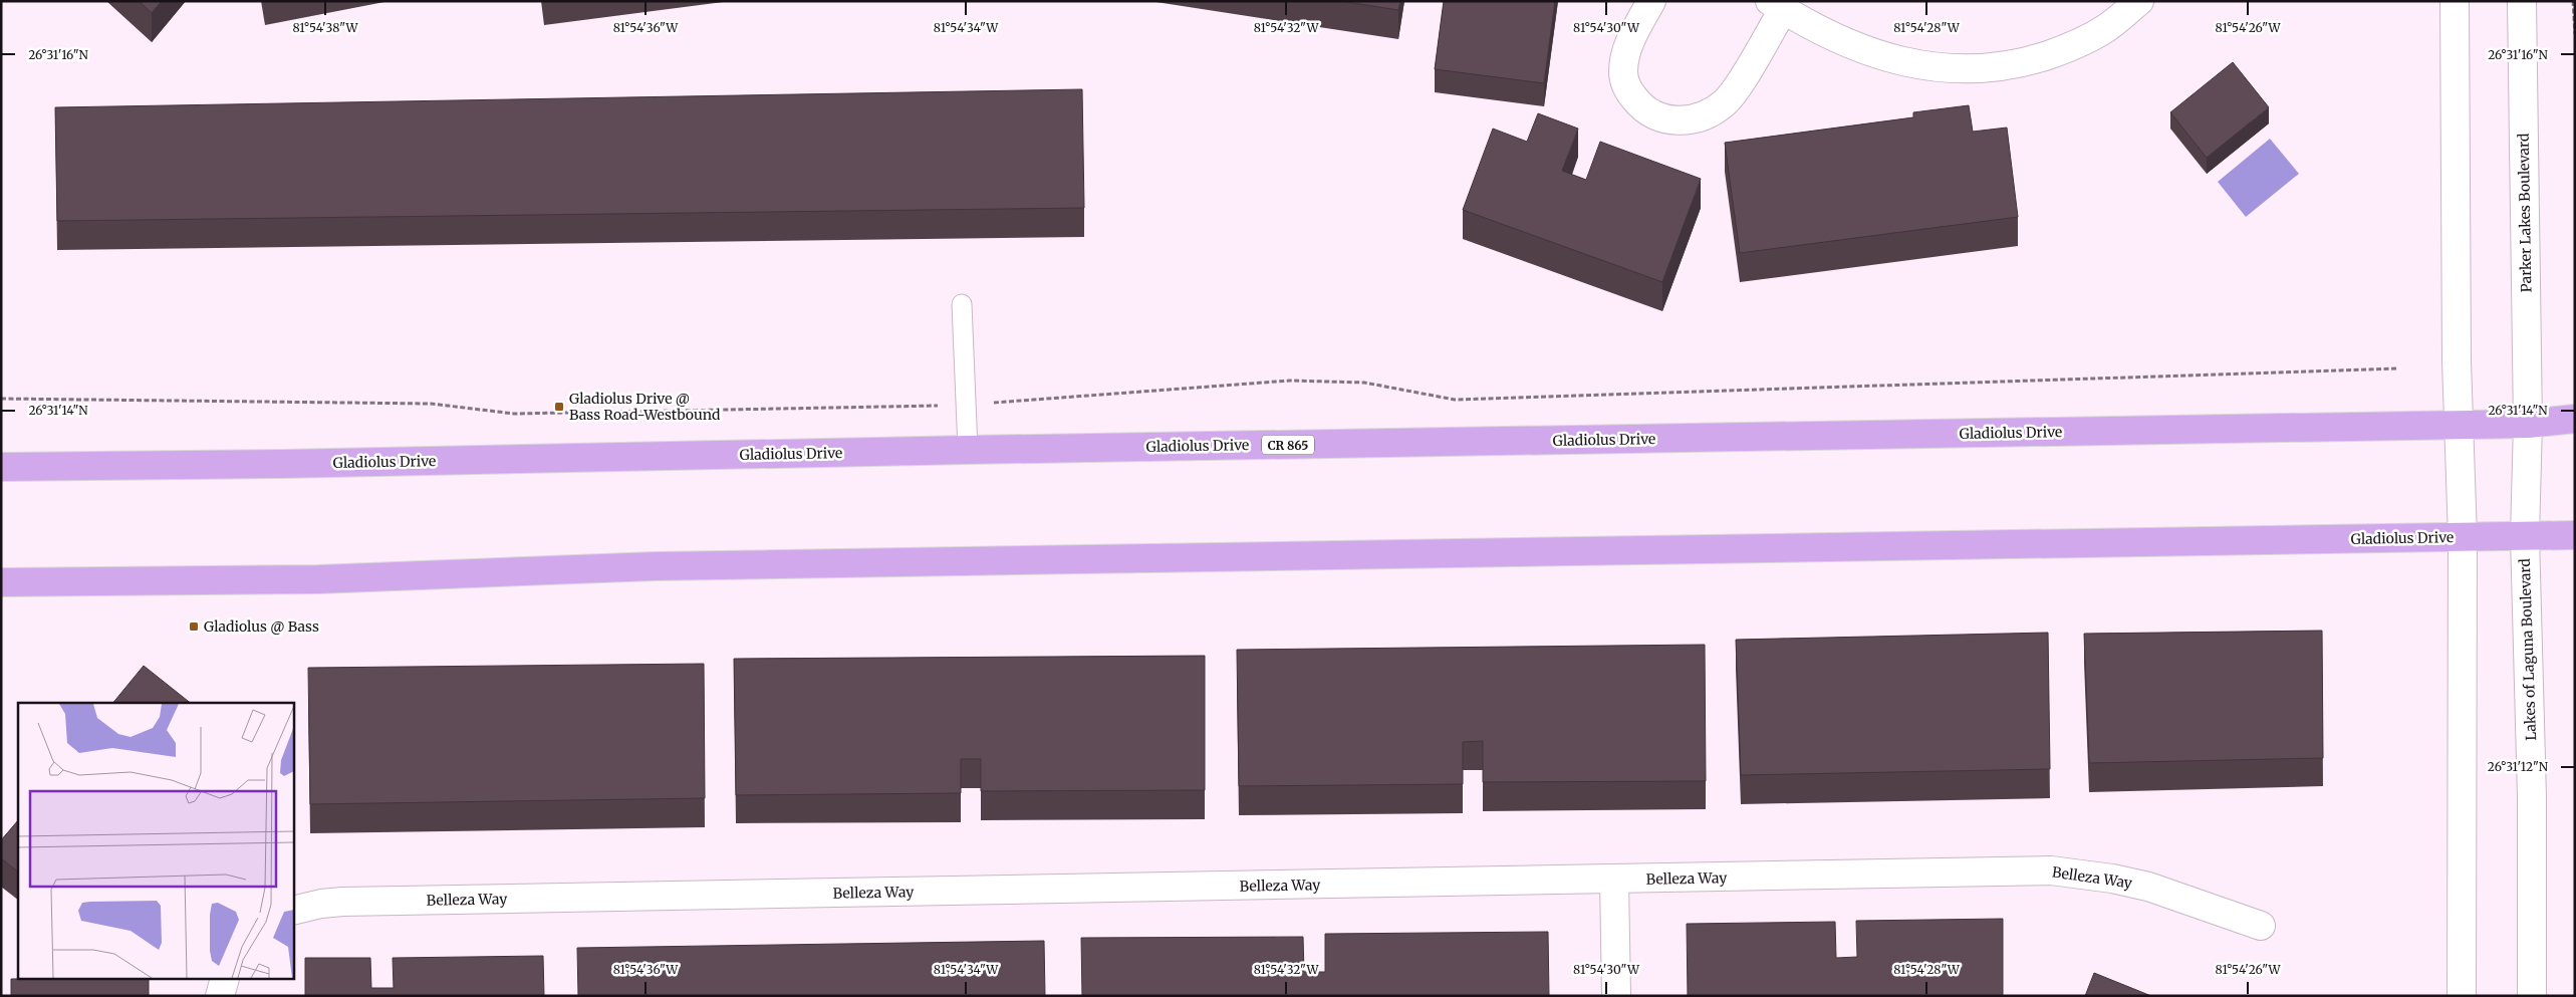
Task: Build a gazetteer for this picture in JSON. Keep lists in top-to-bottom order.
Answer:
{
  "streets": {
    "main road": ["Gladiolus Drive", "CR 865"],
    "street": ["Parker Lakes Boulevard", "Lakes of Laguna Boulevard", "Belleza Way"]
  },
  "crossings": [
    ["Parker Lakes Boulevard", "Gladiolus Drive"],
    ["Parker Lakes Boulevard", "Lakes of Laguna Boulevard"],
    ["Gladiolus Drive", "Lakes of Laguna Boulevard"]
  ],
  "places": {
    "transit": ["Gladiolus Drive @ Bass Road-Westbound", "Gladiolus @ Bass"]
  },
  "coordinates": [
    "81°54'38\"W",
    "81°54'36\"W",
    "81°54'34\"W",
    "81°54'32\"W",
    "81°54'30\"W",
    "81°54'28\"W",
    "81°54'26\"W",
    "26°31'16\"N",
    "26°31'14\"N",
    "26°31'12\"N"
  ]
}
